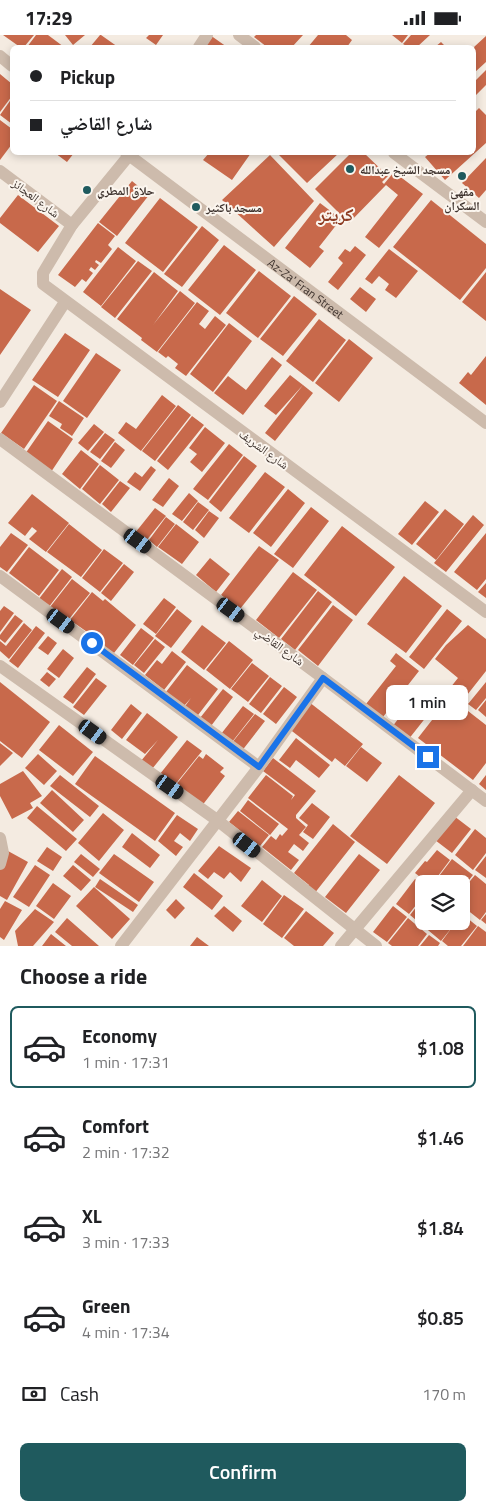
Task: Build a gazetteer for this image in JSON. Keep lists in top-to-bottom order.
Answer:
{
  "streets": {
    "street": [
      "شارع العجائز",
      "Az-Za' Fran Street",
      "شارع الشريف",
      "شارع القاضي"
    ]
  },
  "crossings": [
    ["شارع العجائز", "شارع الشريف"]
  ],
  "districts": ["كريتر"],
  "places": [
    "مسجد الشيخ عبدالله",
    "مقهئ السكران",
    "حلاق المطري",
    "مسجد باكثير"
  ],
  "page": {
    "status": "17:29",
    "banner": ["Pickup", "شارع القاضي"],
    "bubble": "1 min",
    "heading": "Choose a ride",
    "list": [
      {
        "name": "Economy",
        "note": "1 min · 17:31",
        "value": "$1.08"
      },
      {
        "name": "Comfort",
        "note": "2 min · 17:32",
        "value": "$1.46"
      },
      {
        "name": "XL",
        "note": "3 min · 17:33",
        "value": "$1.84"
      },
      {
        "name": "Green",
        "note": "4 min · 17:34",
        "value": "$0.85"
      }
    ],
    "pay": ["Cash", "170 m"],
    "buttons": "Confirm"
  }
}
